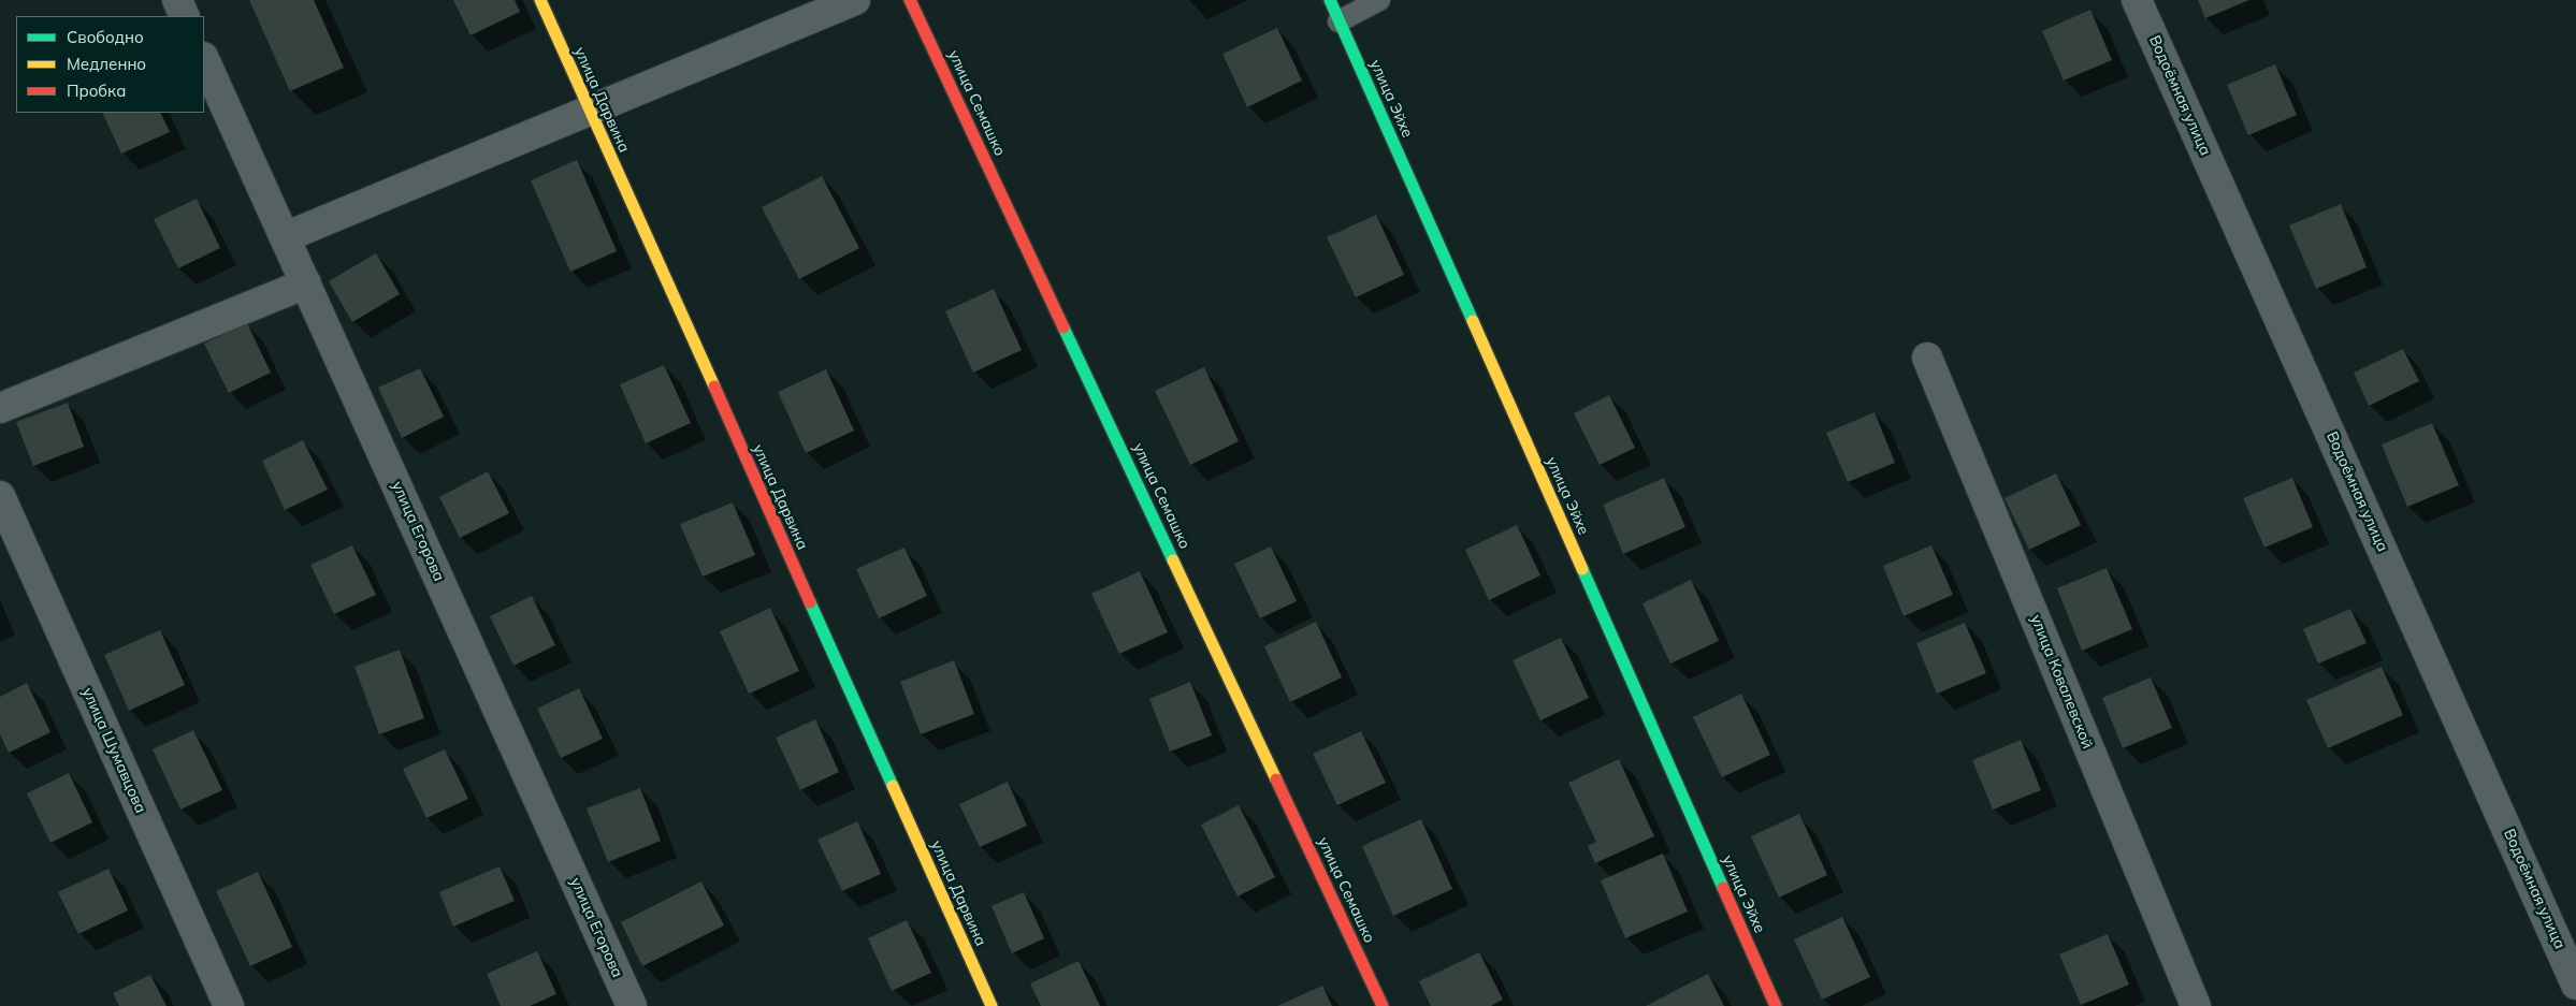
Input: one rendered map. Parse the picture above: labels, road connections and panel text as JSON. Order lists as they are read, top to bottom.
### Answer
{
  "streets": {
    "street": [
      "Водоёмная улица",
      "улица Эйхе",
      "улица Дарвина",
      "улица Семашко",
      "улица Егорова",
      "улица Ковалевской",
      "улица Шумавцова"
    ]
  },
  "legend": ["Свободно", "Медленно", "Пробка"]
}
